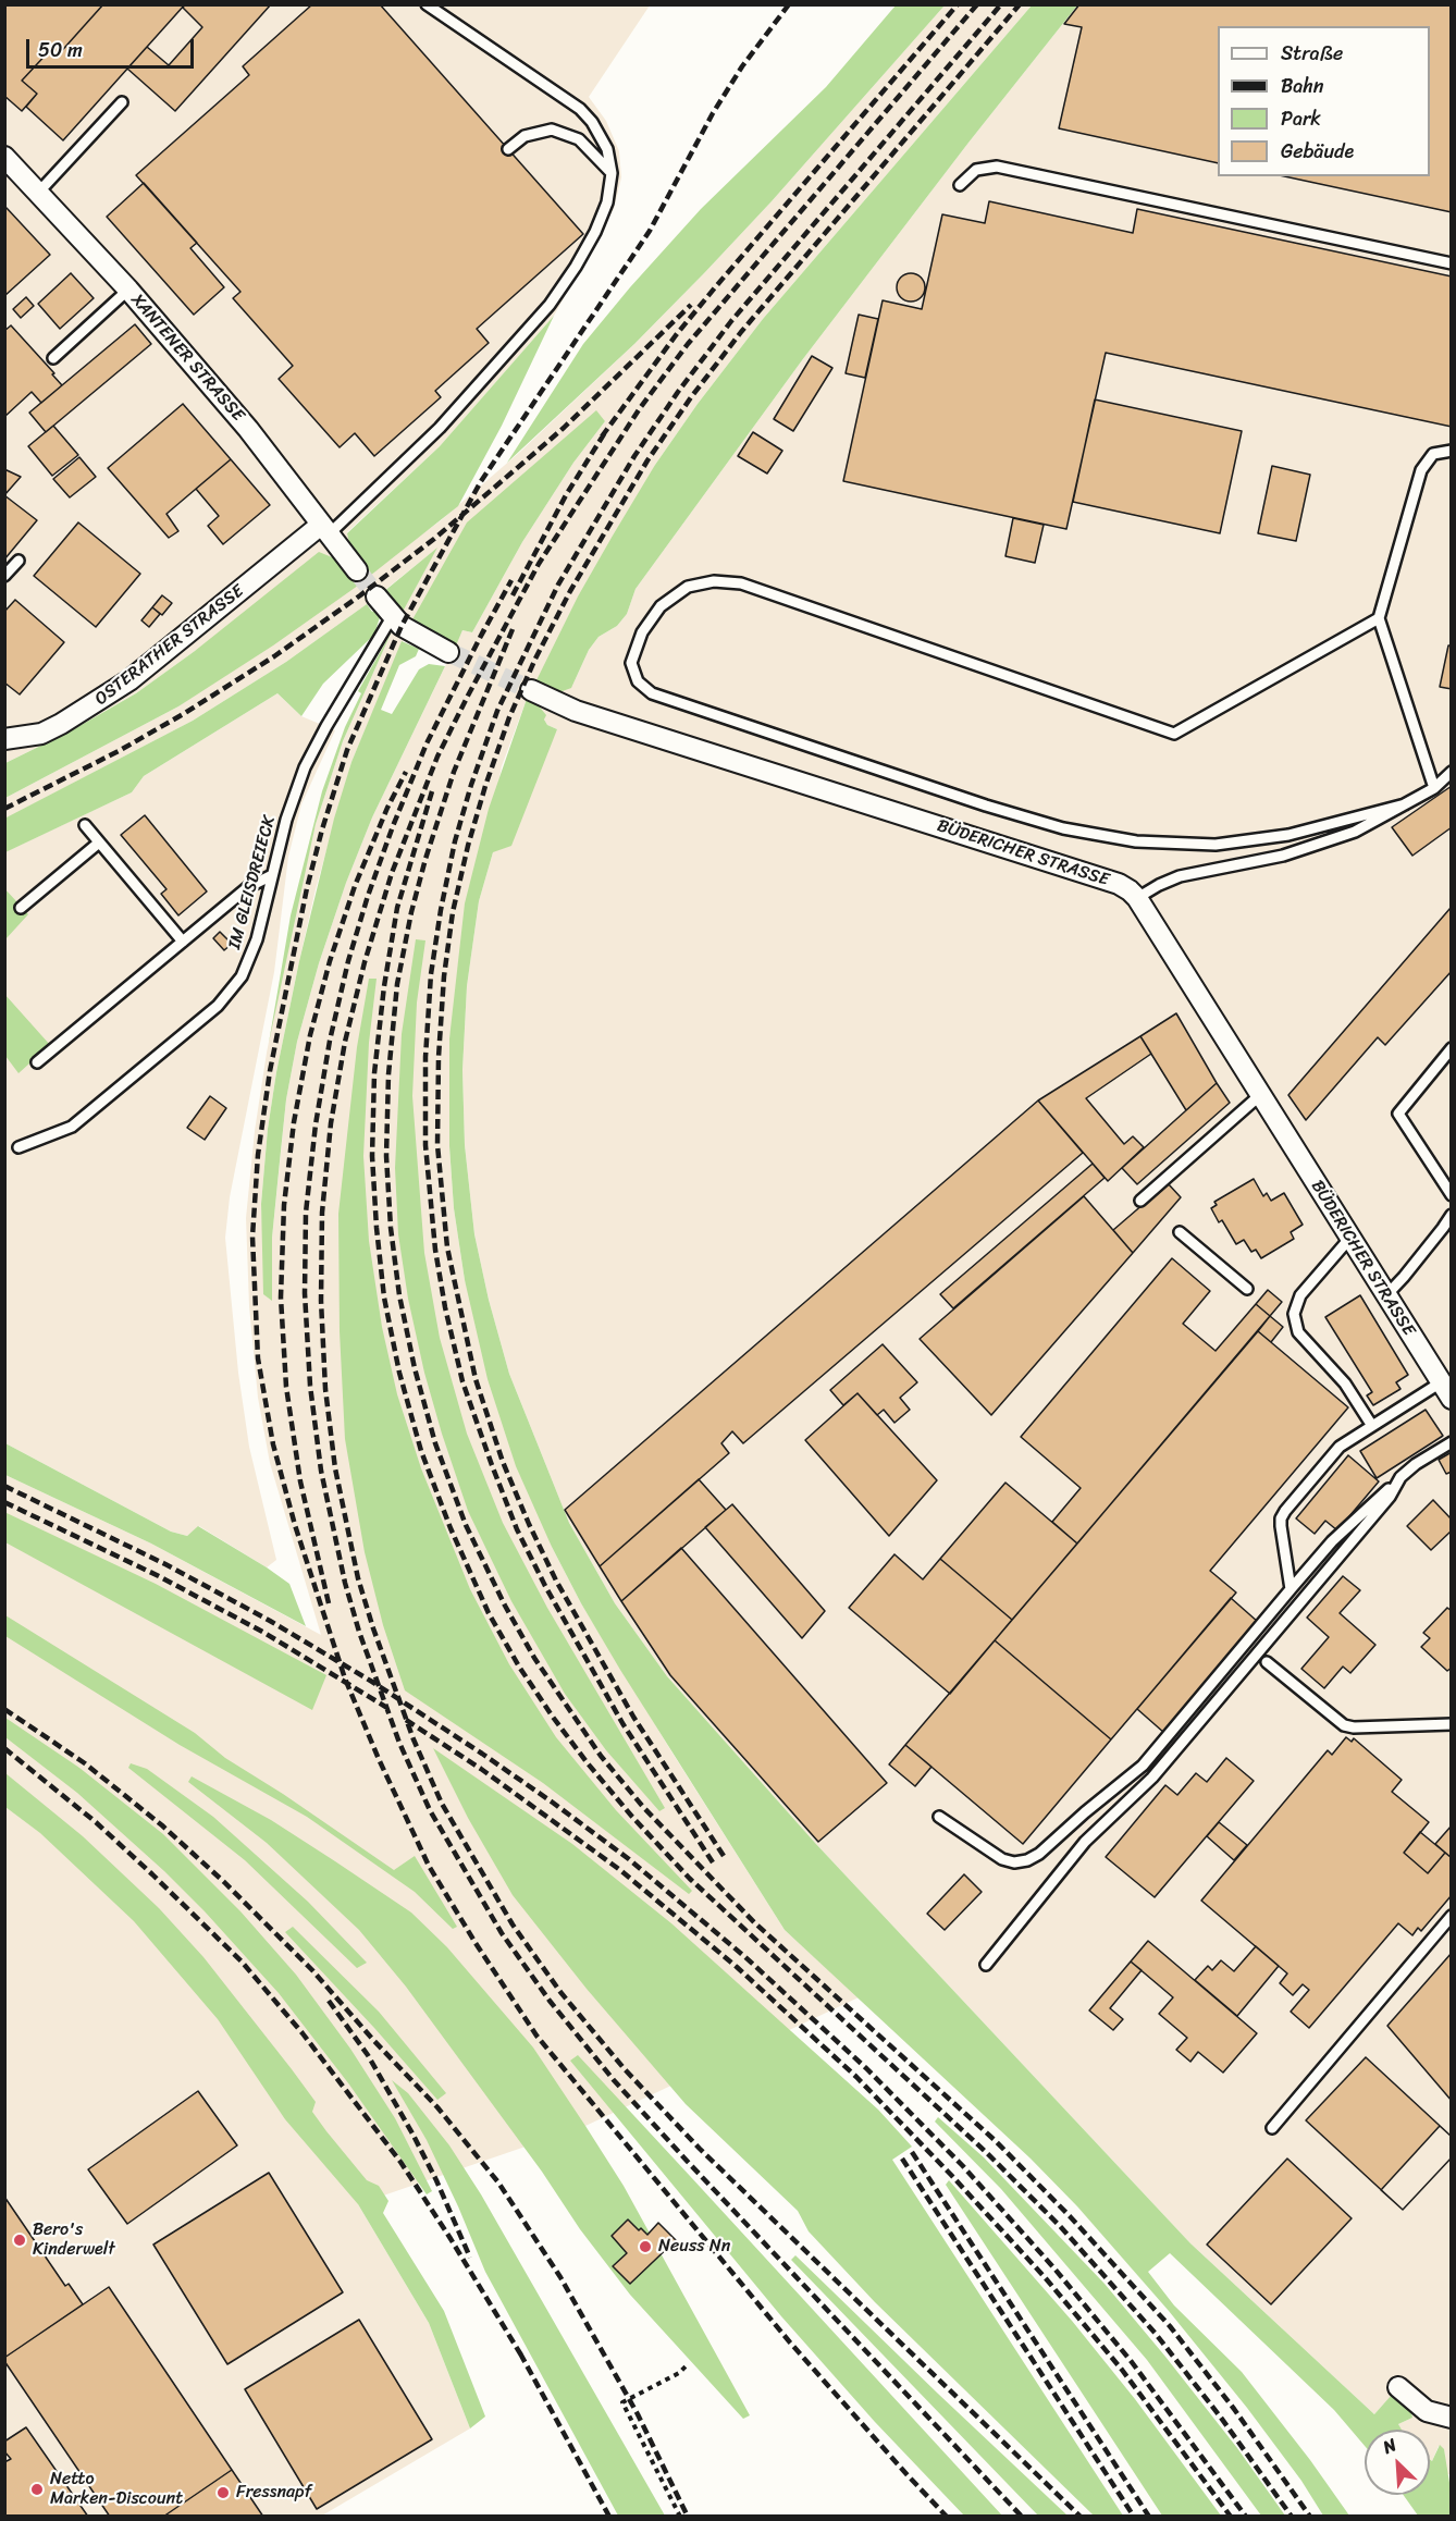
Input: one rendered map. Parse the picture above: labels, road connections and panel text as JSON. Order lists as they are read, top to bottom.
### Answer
{
  "streets": {
    "street": ["XANTENER STRASSE", "OSTERATHER STRASSE", "BÜDERICHER STRASSE"],
    "lane": ["IM GLEISDREIECK"]
  },
  "crossings": [
    ["XANTENER STRASSE", "OSTERATHER STRASSE"]
  ],
  "places": [
    "Bero's Kinderwelt",
    "Neuss Nn",
    "Netto Marken-Discount",
    "Fressnapf"
  ],
  "legend": [
    "Straße",
    "Bahn",
    "Park",
    "Gebäude"
  ],
  "scale_bar": "50 m",
  "north": "top left"
}
